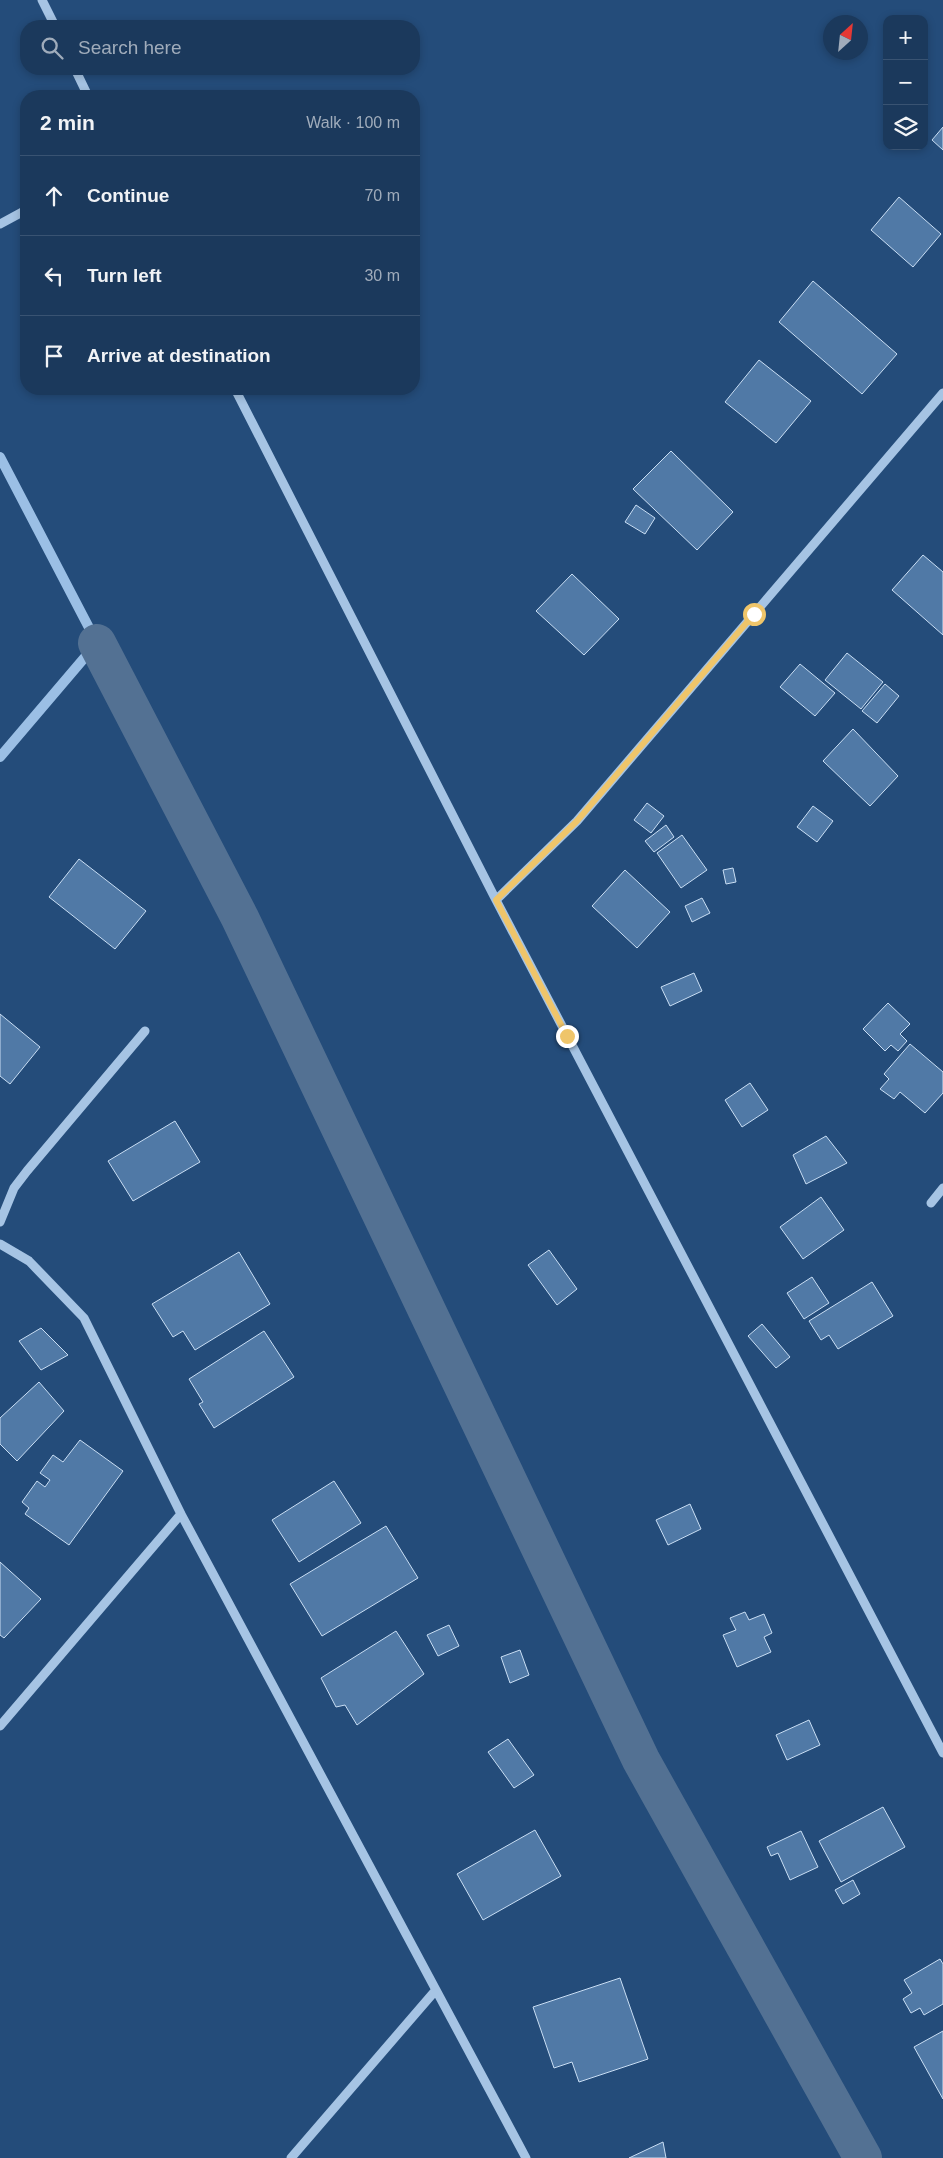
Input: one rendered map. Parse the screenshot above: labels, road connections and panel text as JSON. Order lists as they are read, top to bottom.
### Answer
{
  "north": "top right",
  "page": {
    "map_buttons": ["+", "−"],
    "search": "Search here",
    "heading": ["2 min", "Walk · 100 m"],
    "list": [
      ["Continue", "70 m"],
      ["Turn left", "30 m"],
      "Arrive at destination"
    ]
  }
}
